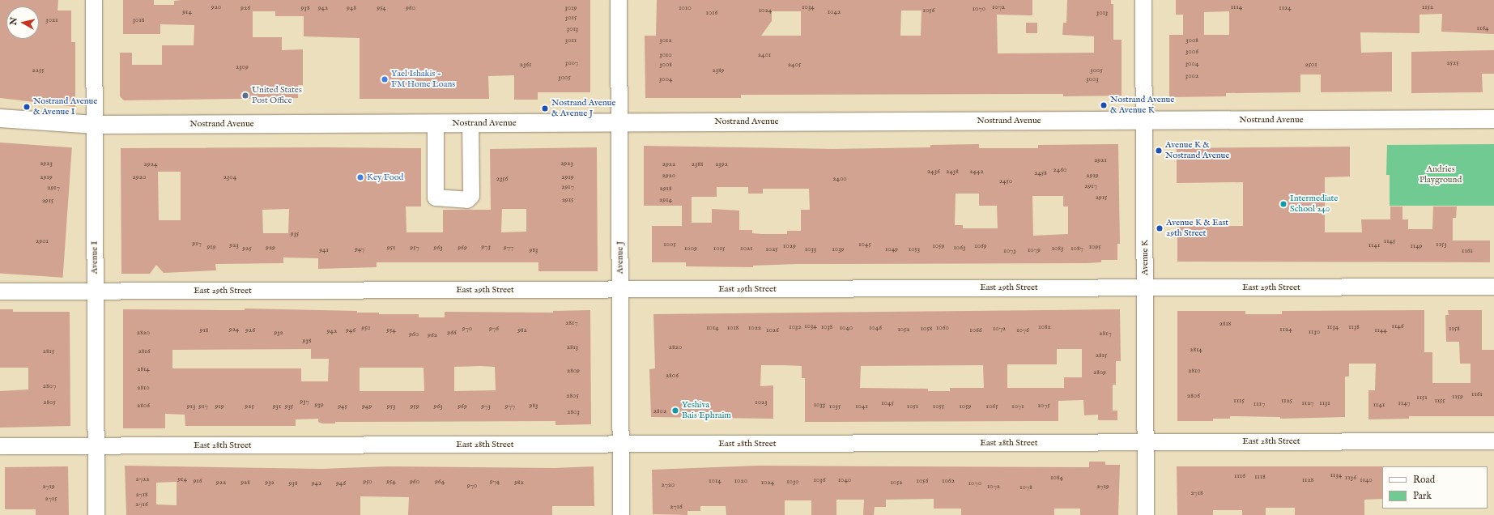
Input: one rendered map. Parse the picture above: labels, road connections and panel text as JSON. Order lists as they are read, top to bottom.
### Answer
{
  "streets": {
    "main road": ["Nostrand Avenue"],
    "street": [
      "Avenue I",
      "Avenue J",
      "Avenue K",
      "East 29th Street",
      "East 28th Street"
    ]
  },
  "crossings": [
    ["Nostrand Avenue", "Avenue I"],
    ["Nostrand Avenue", "Avenue J"],
    ["Nostrand Avenue", "Avenue K"],
    ["Avenue I", "East 29th Street"],
    ["Avenue I", "East 28th Street"],
    ["Avenue J", "East 29th Street"],
    ["Avenue J", "East 28th Street"],
    ["Avenue K", "East 29th Street"],
    ["Avenue K", "East 28th Street"]
  ],
  "parks": ["Andries Playground"],
  "places": [
    "Yael Ishakis - FM Home Loans",
    "United States Post Office",
    "Nostrand Avenue & Avenue K",
    "Nostrand Avenue & Avenue I",
    "Nostrand Avenue & Avenue J",
    "Avenue K & Nostrand Avenue",
    "Key Food",
    "Intermediate School 240",
    "Avenue K & East 29th Street",
    "Yeshiva Bais Ephraim"
  ],
  "house_numbers": [
    "920",
    "1034",
    "1072",
    "1114",
    "1152",
    "926",
    "938",
    "942",
    "948",
    "954",
    "960",
    "3019",
    "1010",
    "1124",
    "1070",
    "1024",
    "1056",
    "914",
    "1042",
    "1016",
    "3013",
    "3015",
    "3021",
    "3018",
    "1164",
    "3013",
    "3011",
    "3012",
    "3008",
    "3006",
    "3010",
    "2401",
    "3007",
    "2525",
    "3004",
    "2361",
    "3008",
    "2405",
    "2501",
    "2309",
    "2255",
    "2389",
    "3005",
    "3002",
    "3005",
    "3004",
    "3003",
    "2921",
    "2923",
    "2923",
    "2924",
    "2922",
    "2388",
    "2392",
    "2460",
    "2436",
    "2438",
    "2442",
    "2458",
    "2920",
    "2919",
    "2919",
    "2920",
    "2304",
    "2919",
    "2356",
    "2400",
    "2450",
    "2917",
    "2917",
    "2917",
    "2918",
    "2915",
    "2915",
    "2914",
    "2915",
    "935",
    "2901",
    "1145",
    "917",
    "1005",
    "1045",
    "1153",
    "923",
    "1141",
    "1029",
    "1059",
    "1069",
    "1149",
    "919",
    "973",
    "1095",
    "929",
    "951",
    "957",
    "963",
    "969",
    "977",
    "1063",
    "925",
    "1009",
    "1015",
    "1021",
    "1083",
    "1087",
    "947",
    "1025",
    "1033",
    "1039",
    "1049",
    "1053",
    "941",
    "983",
    "1079",
    "1073",
    "1161",
    "2817",
    "2818",
    "1034",
    "1146",
    "1032",
    "1038",
    "1082",
    "1134",
    "1138",
    "950",
    "1014",
    "1018",
    "1022",
    "1040",
    "1046",
    "1060",
    "970",
    "976",
    "1058",
    "1072",
    "1158",
    "924",
    "1052",
    "1124",
    "918",
    "926",
    "946",
    "954",
    "982",
    "1026",
    "1066",
    "1076",
    "1144",
    "942",
    "1130",
    "2820",
    "932",
    "966",
    "2817",
    "960",
    "962",
    "938",
    "2813",
    "2820",
    "2814",
    "2815",
    "2816",
    "2815",
    "2814",
    "2809",
    "2810",
    "2809",
    "2806",
    "2807",
    "2810",
    "1161",
    "2805",
    "2806",
    "1159",
    "1151",
    "1115",
    "1125",
    "1155",
    "937",
    "2805",
    "1023",
    "1045",
    "1127",
    "1131",
    "1147",
    "1117",
    "939",
    "1033",
    "1141",
    "2806",
    "983",
    "1075",
    "913",
    "917",
    "919",
    "925",
    "931",
    "935",
    "945",
    "949",
    "953",
    "959",
    "963",
    "969",
    "973",
    "977",
    "1035",
    "1041",
    "1051",
    "1055",
    "1059",
    "1065",
    "1071",
    "2802",
    "2803",
    "1134",
    "1116",
    "1118",
    "1084",
    "1136",
    "2722",
    "914",
    "1036",
    "1040",
    "1128",
    "1140",
    "916",
    "1014",
    "1020",
    "1056",
    "1062",
    "950",
    "954",
    "960",
    "964",
    "974",
    "1030",
    "922",
    "928",
    "932",
    "982",
    "1024",
    "1052",
    "938",
    "942",
    "946",
    "1070",
    "2720",
    "970",
    "2719",
    "1072",
    "2719",
    "1078",
    "2718",
    "2718",
    "2715",
    "2716",
    "2716"
  ],
  "legend": ["Road", "Park"],
  "north": "left"
}
